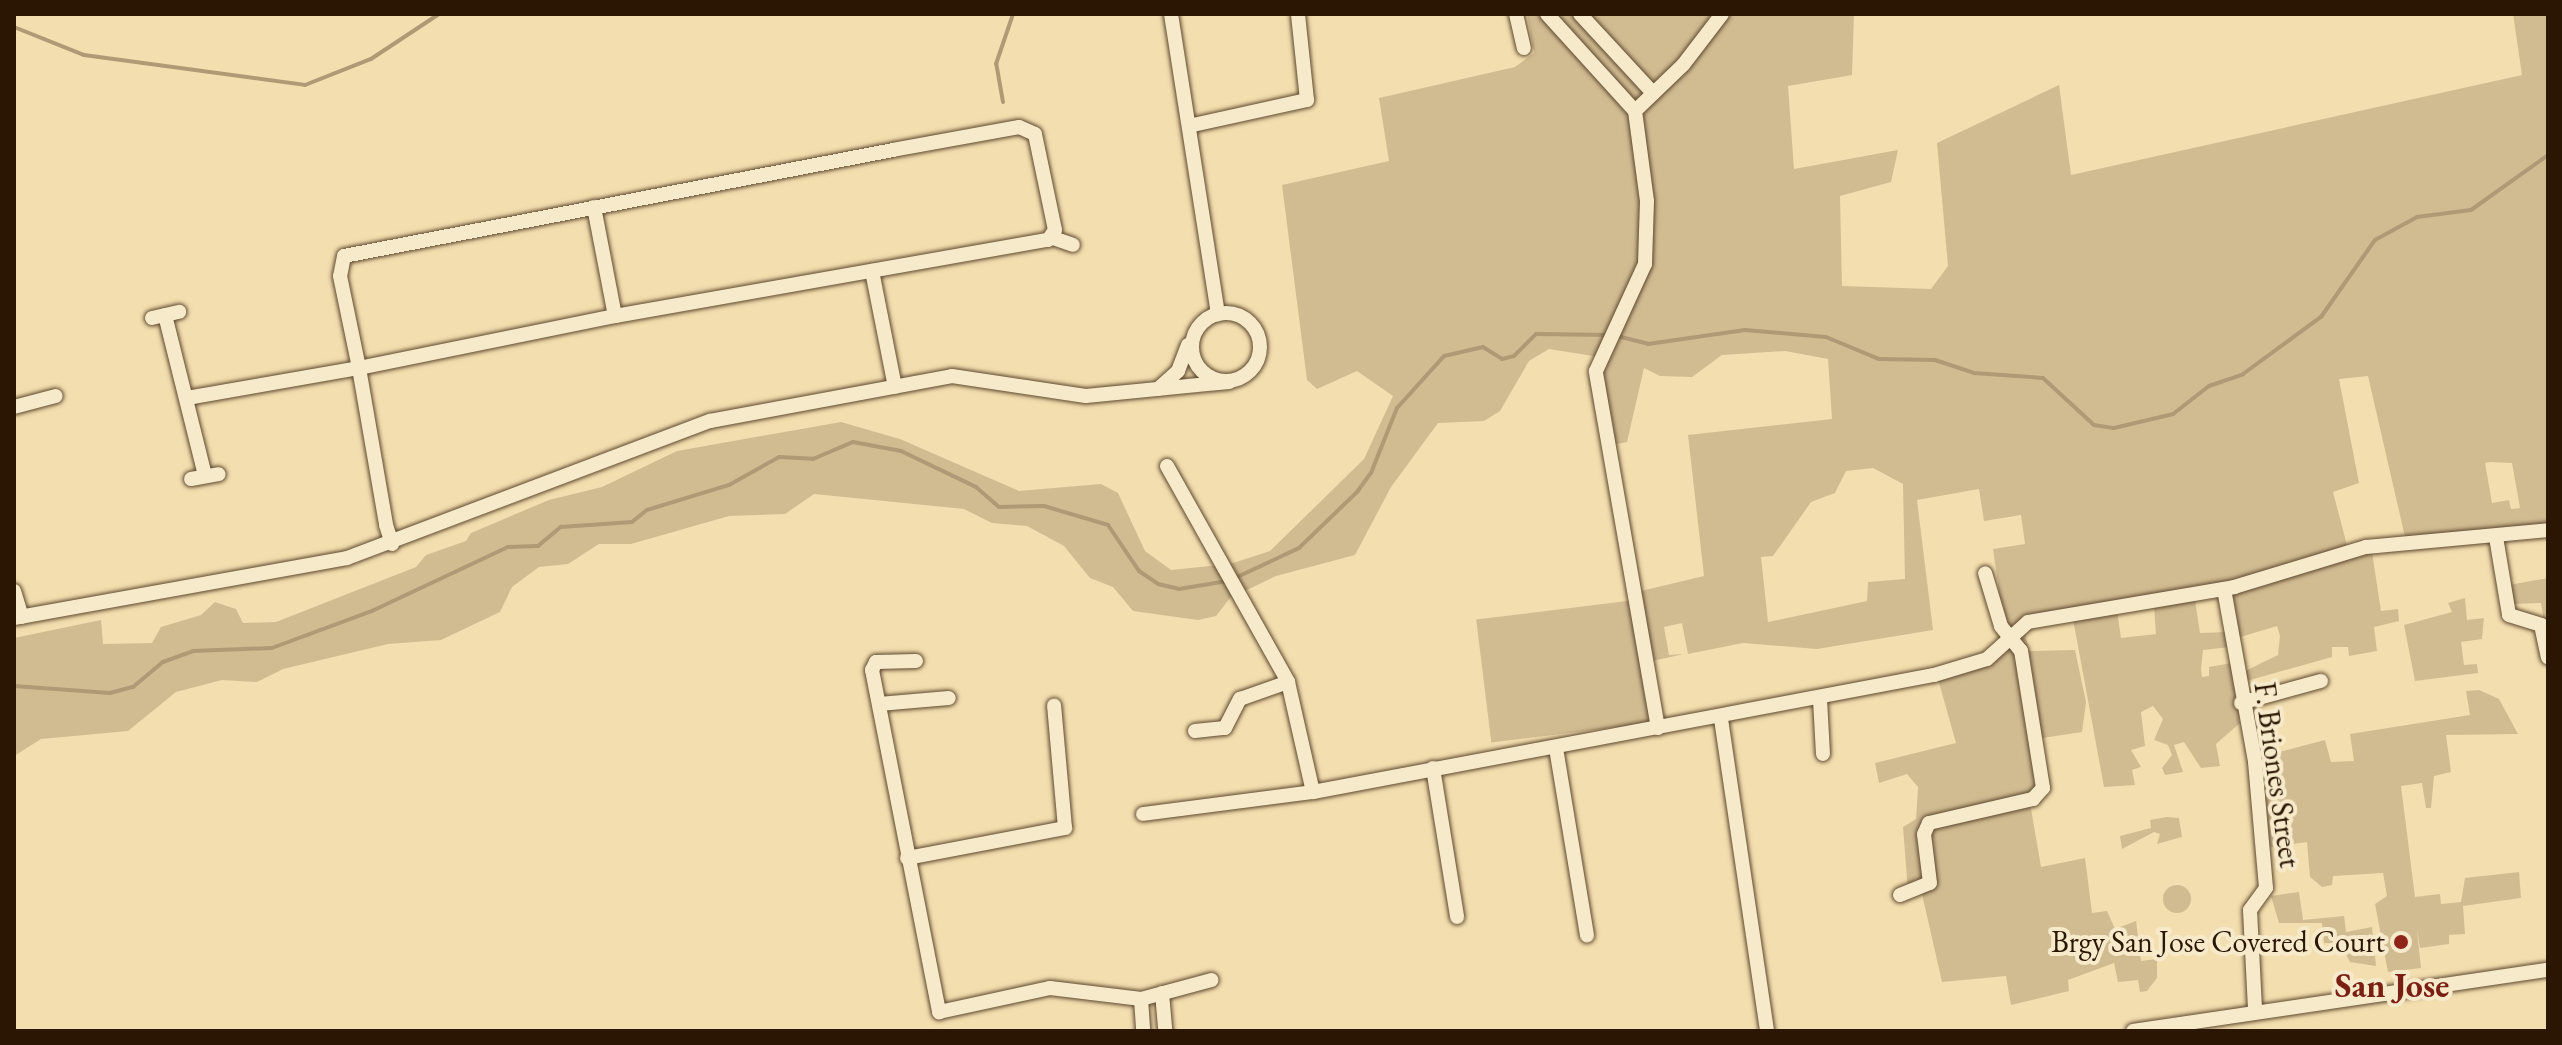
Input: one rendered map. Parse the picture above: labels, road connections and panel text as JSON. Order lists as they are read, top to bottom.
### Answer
{
  "streets": {
    "street": ["F. Briones Street"]
  },
  "districts": ["San Jose"],
  "places": ["Brgy San Jose Covered Court"]
}
